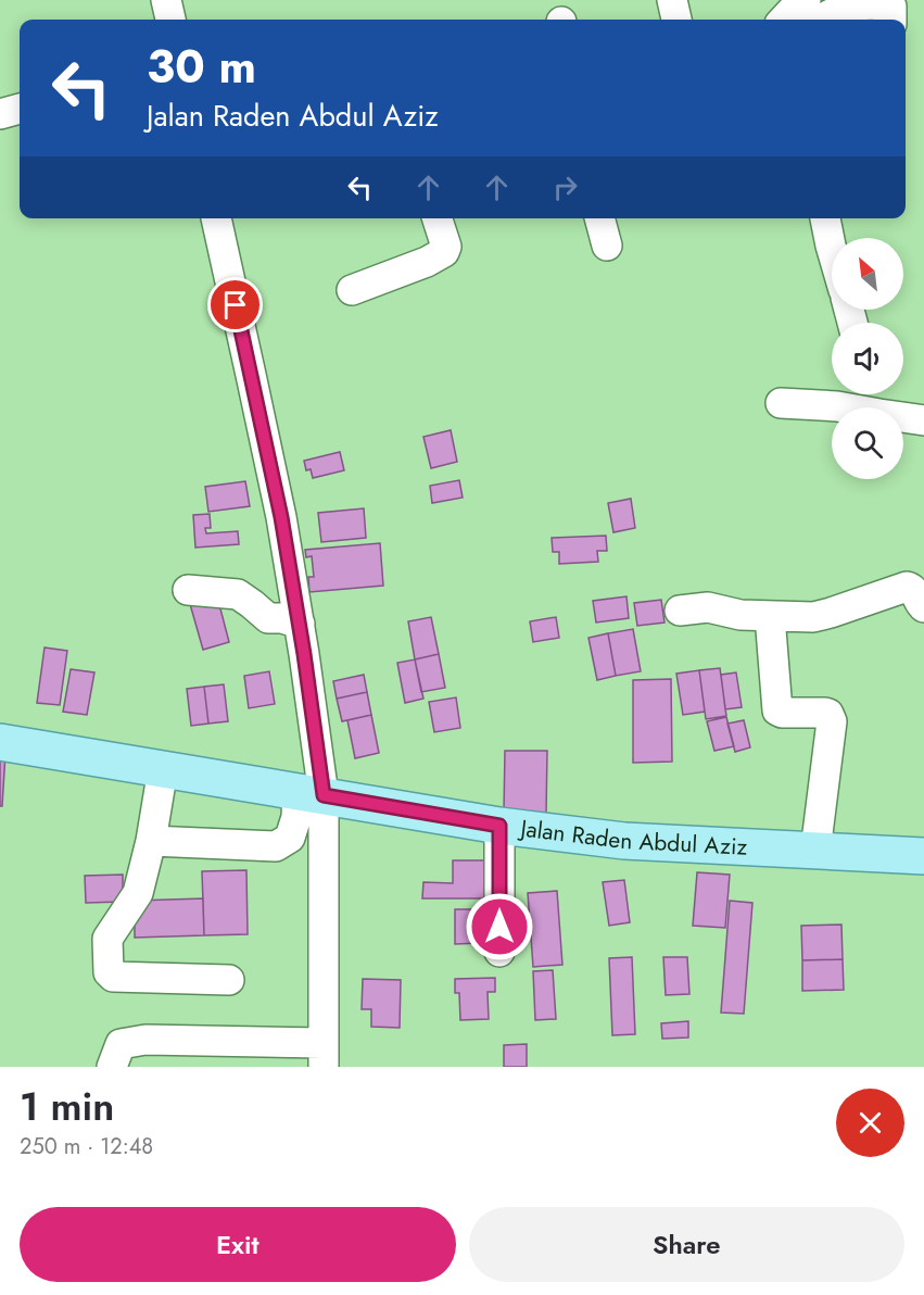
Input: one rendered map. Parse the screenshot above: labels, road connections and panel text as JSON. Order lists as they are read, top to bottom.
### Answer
{
  "streets": {
    "main road": ["Jalan Raden Abdul Aziz"]
  },
  "north": "top left",
  "page": {
    "turn": ["30 m", "Jalan Raden Abdul Aziz"],
    "heading": ["1 min", "250 m · 12:48"],
    "buttons": ["Exit", "Share"]
  }
}
